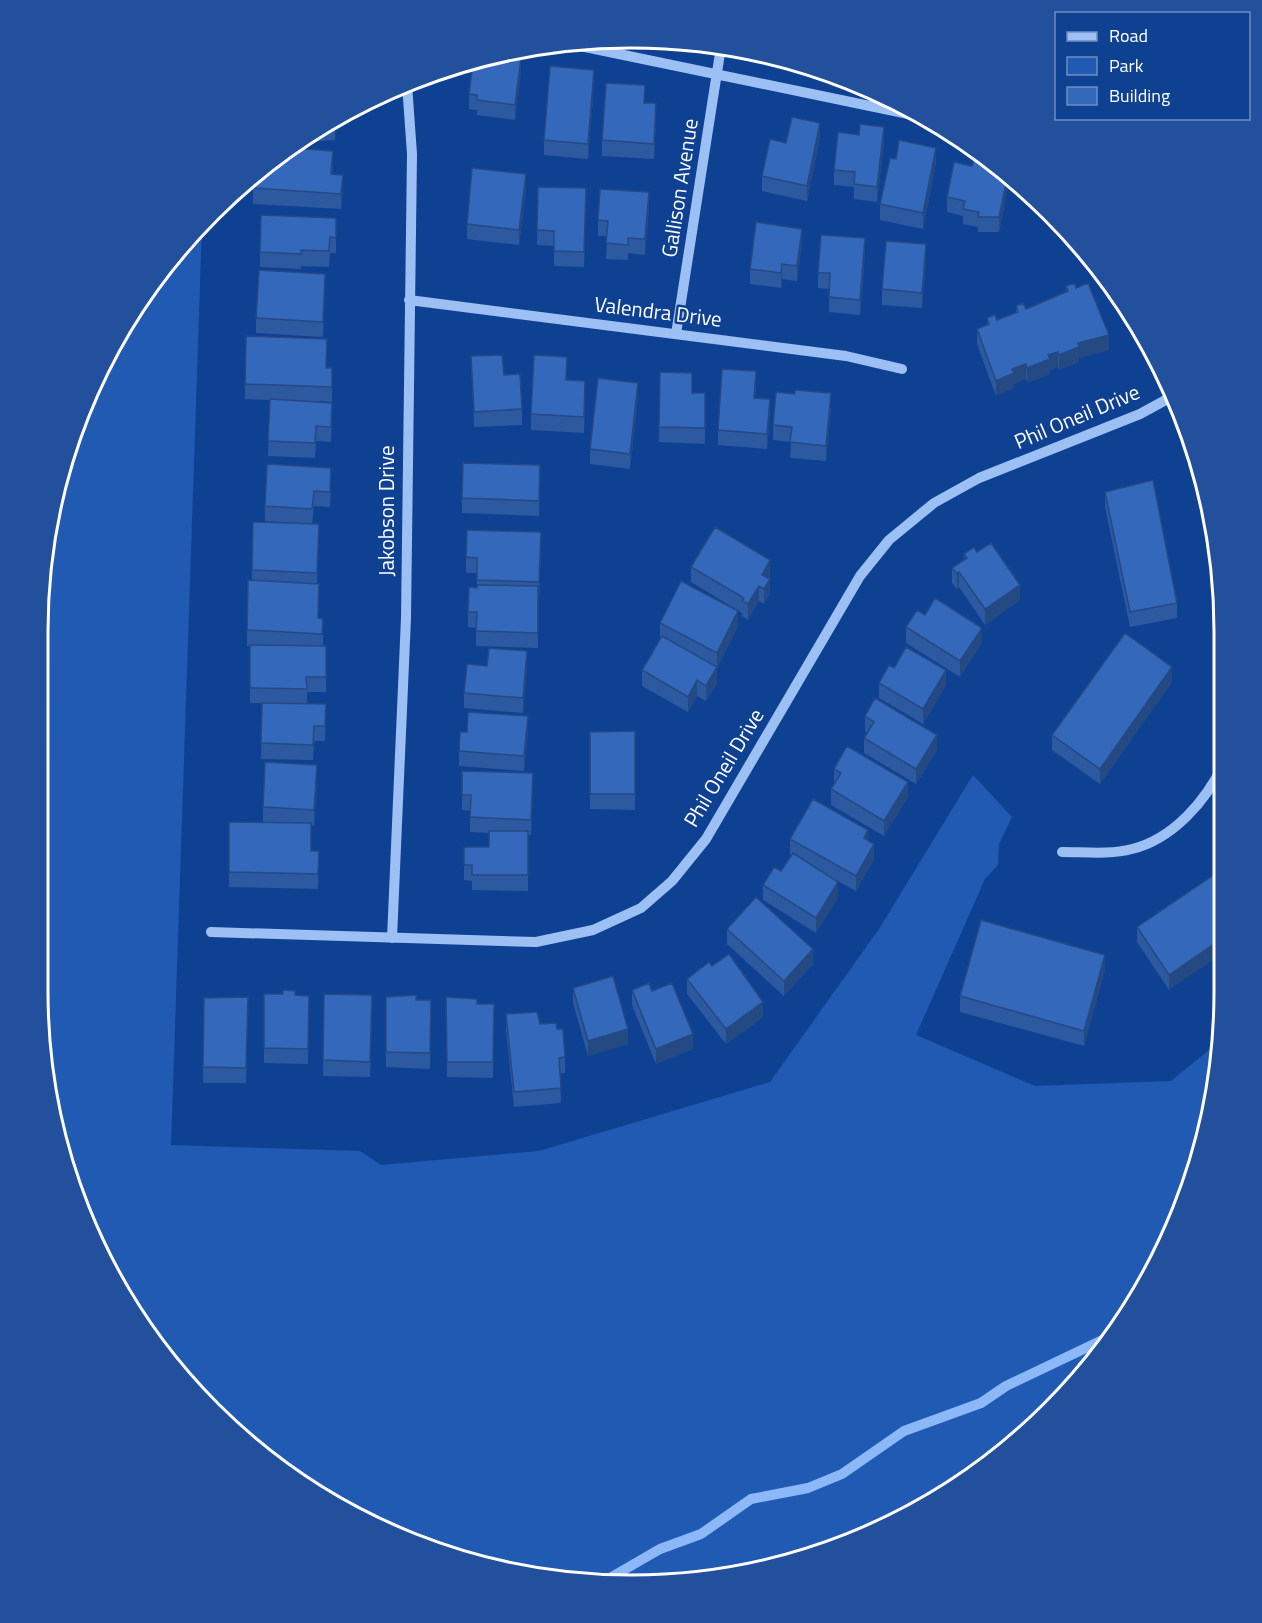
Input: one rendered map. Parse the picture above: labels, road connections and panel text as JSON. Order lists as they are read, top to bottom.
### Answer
{
  "streets": {
    "street": [
      "Gallison Avenue",
      "Valendra Drive",
      "Phil Oneil Drive",
      "Jakobson Drive"
    ]
  },
  "crossings": [
    ["Gallison Avenue", "Valendra Drive"],
    ["Valendra Drive", "Jakobson Drive"],
    ["Phil Oneil Drive", "Jakobson Drive"]
  ],
  "legend": ["Road", "Park", "Building"]
}
